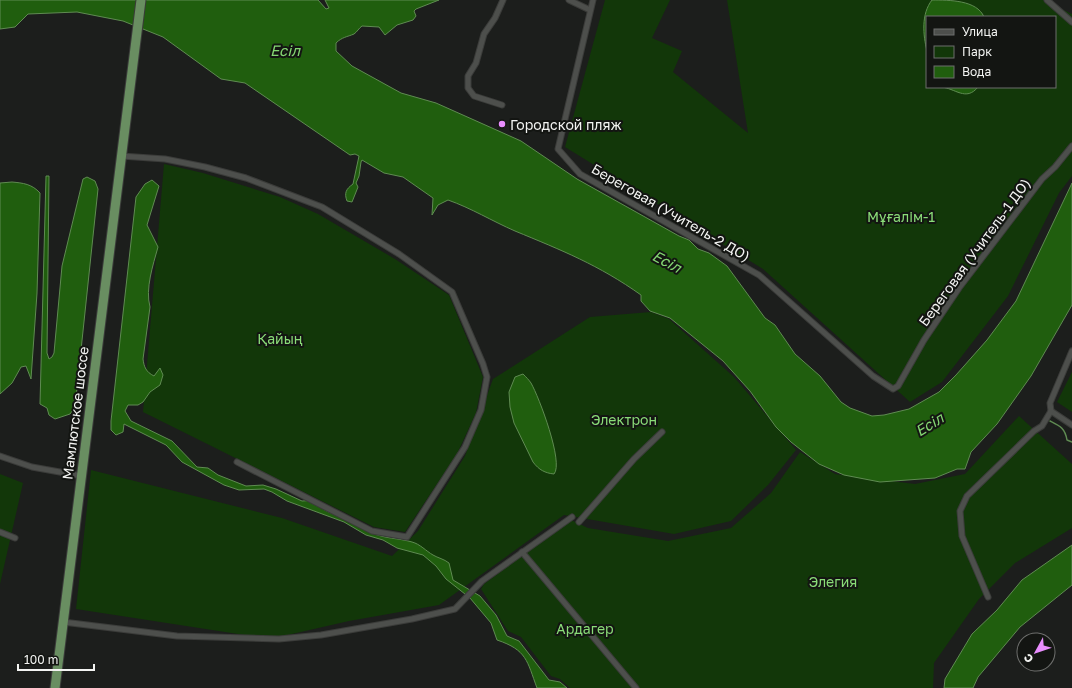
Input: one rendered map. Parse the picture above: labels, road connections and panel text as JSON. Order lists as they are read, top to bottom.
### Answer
{
  "streets": {
    "highway": ["Мамлютское шоссе"],
    "street": ["Береговая (Учитель-2 ДО)", "Береговая (Учитель-1 ДО)"]
  },
  "crossings": [
    ["Береговая (Учитель-2 ДО)", "Береговая (Учитель-1 ДО)"]
  ],
  "water": ["Есіл"],
  "parks": [
    "Мұғалім-1",
    "Қайың",
    "Электрон",
    "Элегия",
    "Ардагер"
  ],
  "places": ["Городской пляж"],
  "legend": ["Улица", "Парк", "Вода"],
  "scale_bar": "100 m",
  "north": "bottom left"
}
